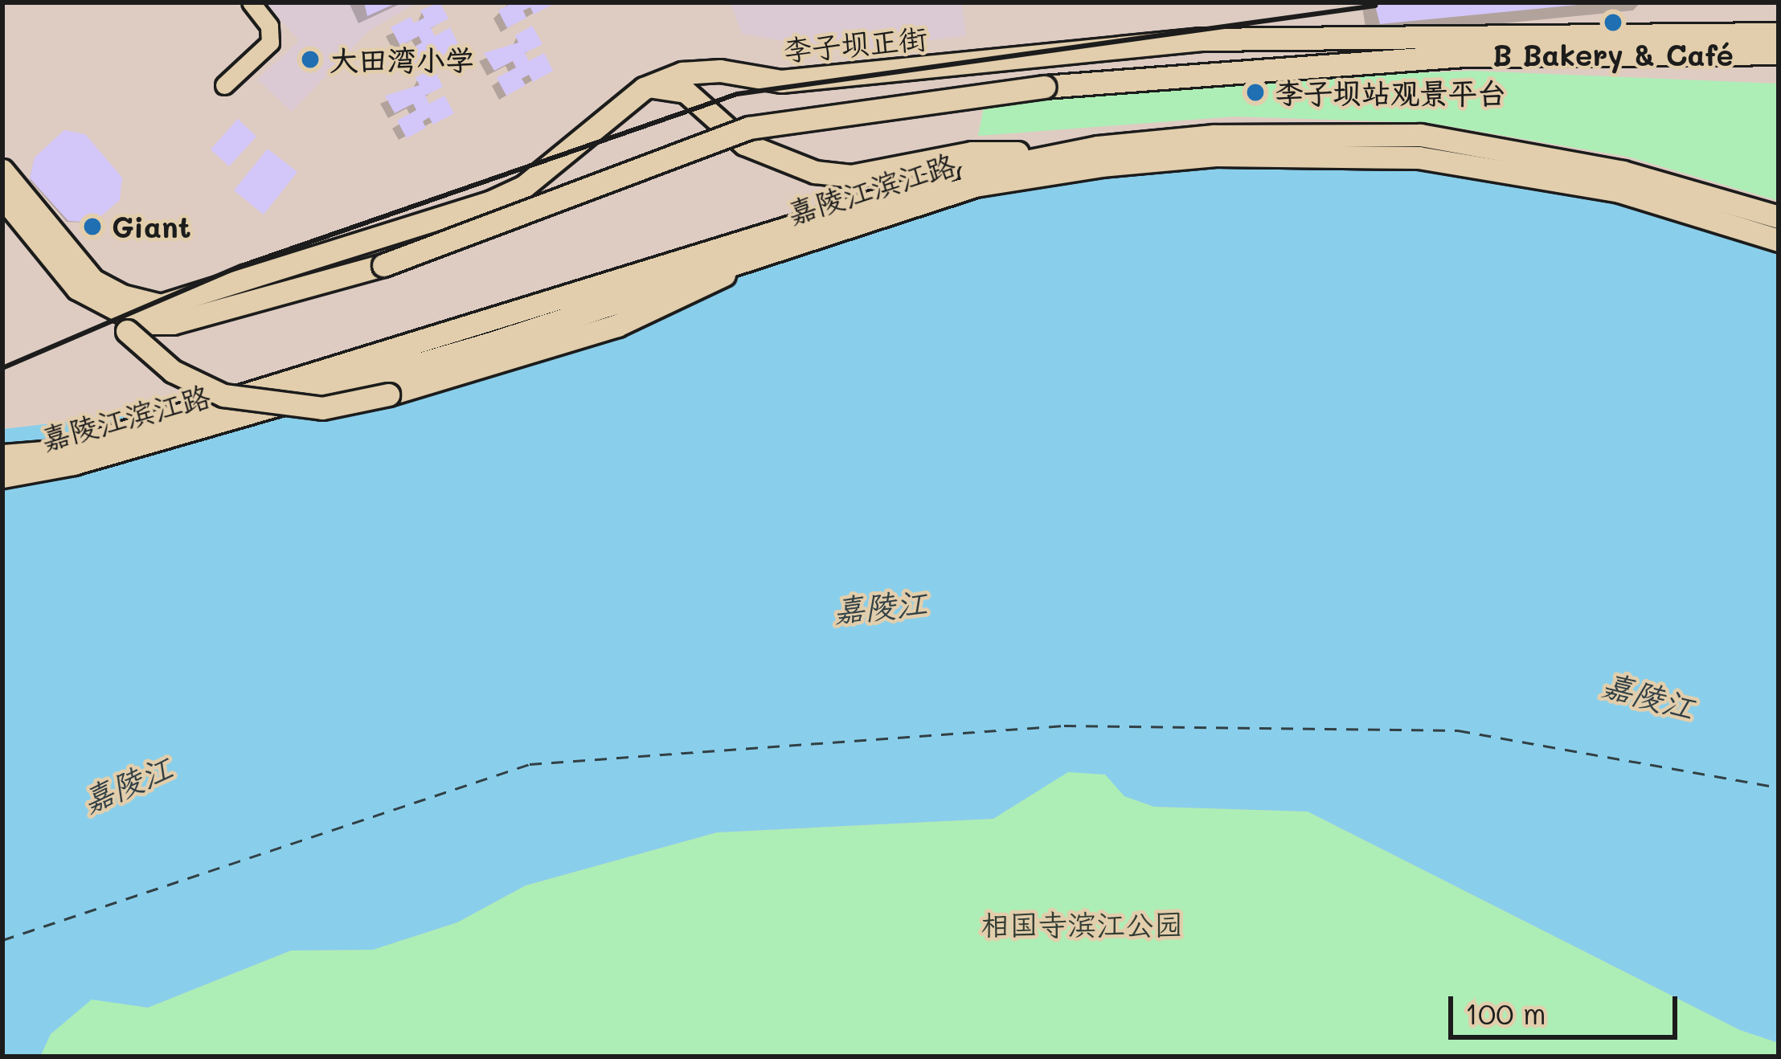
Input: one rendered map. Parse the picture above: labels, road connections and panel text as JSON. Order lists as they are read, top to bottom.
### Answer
{
  "streets": {
    "main road": ["李子坝正街", "嘉陵江滨江路"]
  },
  "water": ["嘉陵江"],
  "parks": ["相国寺滨江公园"],
  "places": [
    "B Bakery & Café",
    "大田湾小学",
    "李子坝站观景平台",
    "Giant"
  ],
  "scale_bar": "100 m"
}
